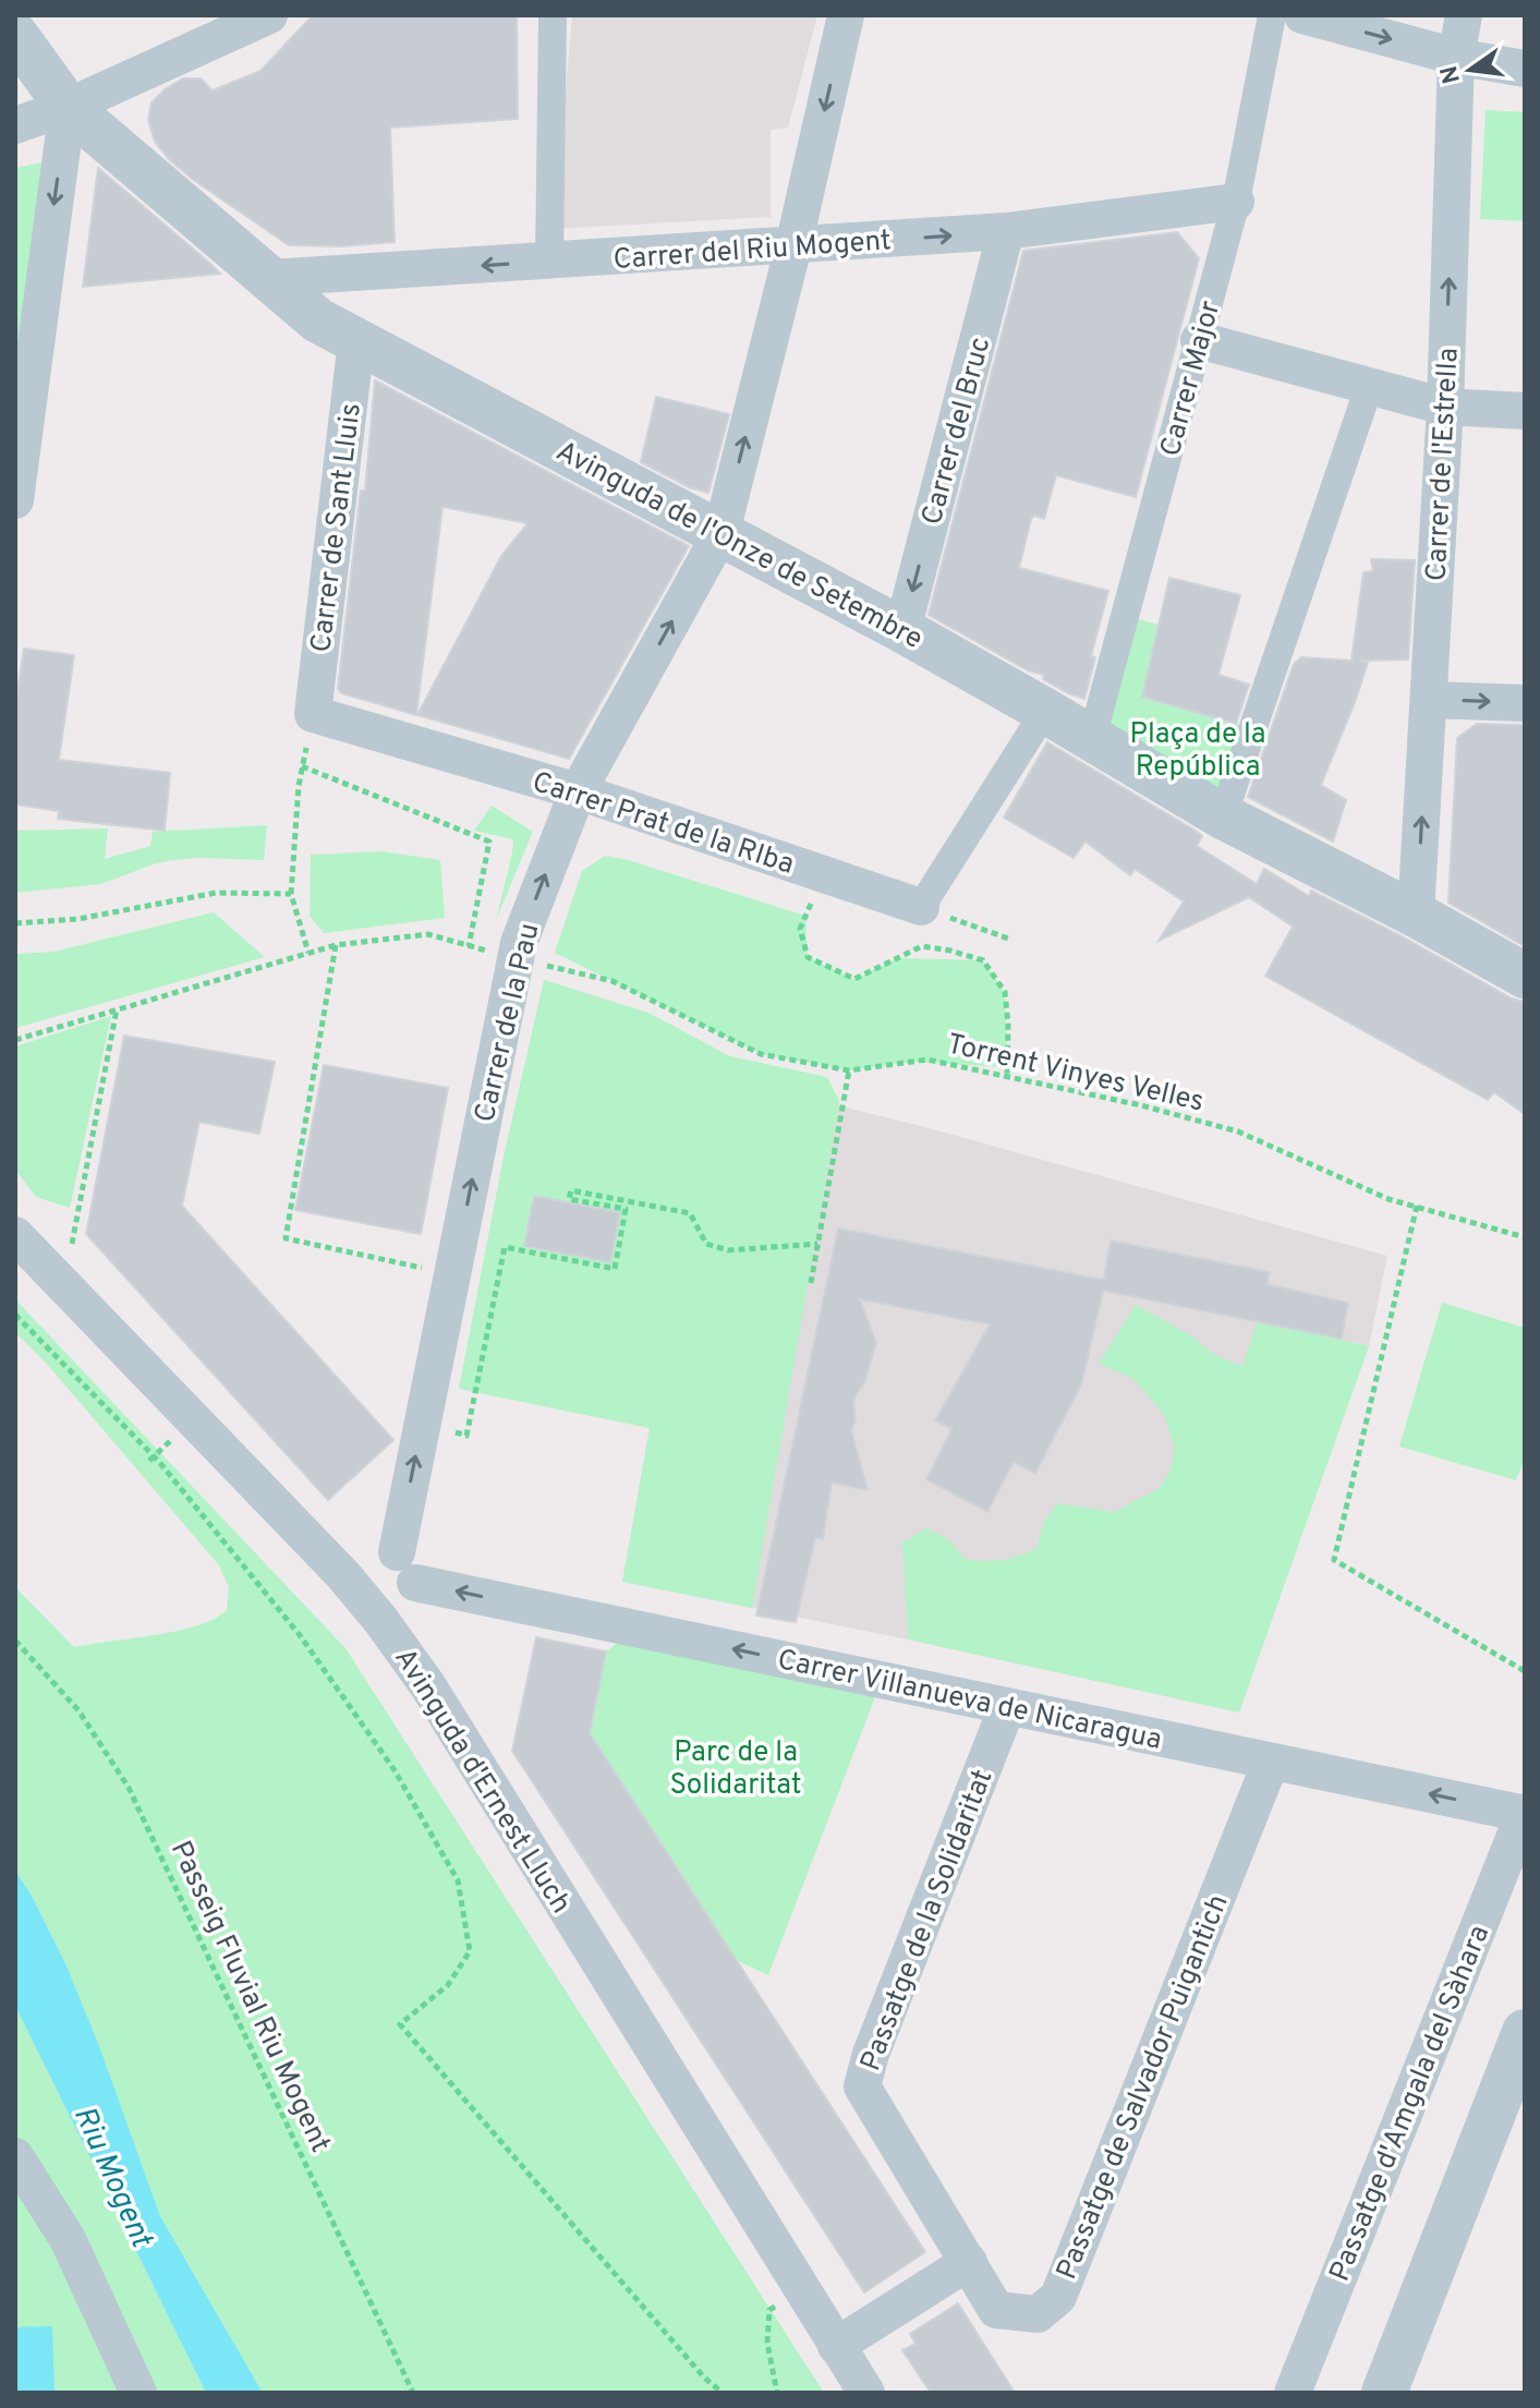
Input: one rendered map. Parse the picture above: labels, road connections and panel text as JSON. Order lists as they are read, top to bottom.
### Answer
{
  "streets": {
    "street": [
      "Carrer del Riu Mogent",
      "Carrer Major",
      "Carrer del Bruc",
      "Carrer de l'Estrella",
      "Carrer de Sant Lluis",
      "Avinguda de l'Onze de Setembre",
      "Carrer Prat de la RIba",
      "Carrer de la Pau",
      "Carrer Villanueva de Nicaragua",
      "Avinguda d'Ernest Lluch",
      "Passatge de la Solidaritat",
      "Passatge de Salvador Puigantich",
      "Passatge d'Amgala del Sàhara"
    ],
    "path": ["Torrent Vinyes Velles", "Passeig Fluvial Riu Mogent"]
  },
  "crossings": [
    ["Carrer del Riu Mogent", "Carrer Major"],
    ["Carrer del Riu Mogent", "Carrer del Bruc"],
    ["Carrer del Riu Mogent", "Avinguda de l'Onze de Setembre"],
    ["Carrer del Riu Mogent", "Carrer de la Pau"],
    ["Carrer Major", "Avinguda de l'Onze de Setembre"],
    ["Carrer del Bruc", "Avinguda de l'Onze de Setembre"],
    ["Carrer de l'Estrella", "Avinguda de l'Onze de Setembre"],
    ["Carrer de Sant Lluis", "Avinguda de l'Onze de Setembre"],
    ["Carrer de Sant Lluis", "Carrer Prat de la RIba"],
    ["Avinguda de l'Onze de Setembre", "Carrer de la Pau"],
    ["Carrer Prat de la RIba", "Carrer de la Pau"],
    ["Carrer de la Pau", "Torrent Vinyes Velles"],
    ["Carrer de la Pau", "Carrer Villanueva de Nicaragua"],
    ["Carrer Villanueva de Nicaragua", "Passatge de la Solidaritat"],
    ["Carrer Villanueva de Nicaragua", "Passatge de Salvador Puigantich"],
    ["Carrer Villanueva de Nicaragua", "Passatge d'Amgala del Sàhara"],
    ["Passatge de la Solidaritat", "Passatge de Salvador Puigantich"]
  ],
  "one_way": ["Carrer del Bruc", "Carrer de l'Estrella", "Carrer Villanueva de Nicaragua"],
  "water": ["Riu Mogent"],
  "parks": ["Plaça de la República", "Parc de la Solidaritat"],
  "north": "left"
}
